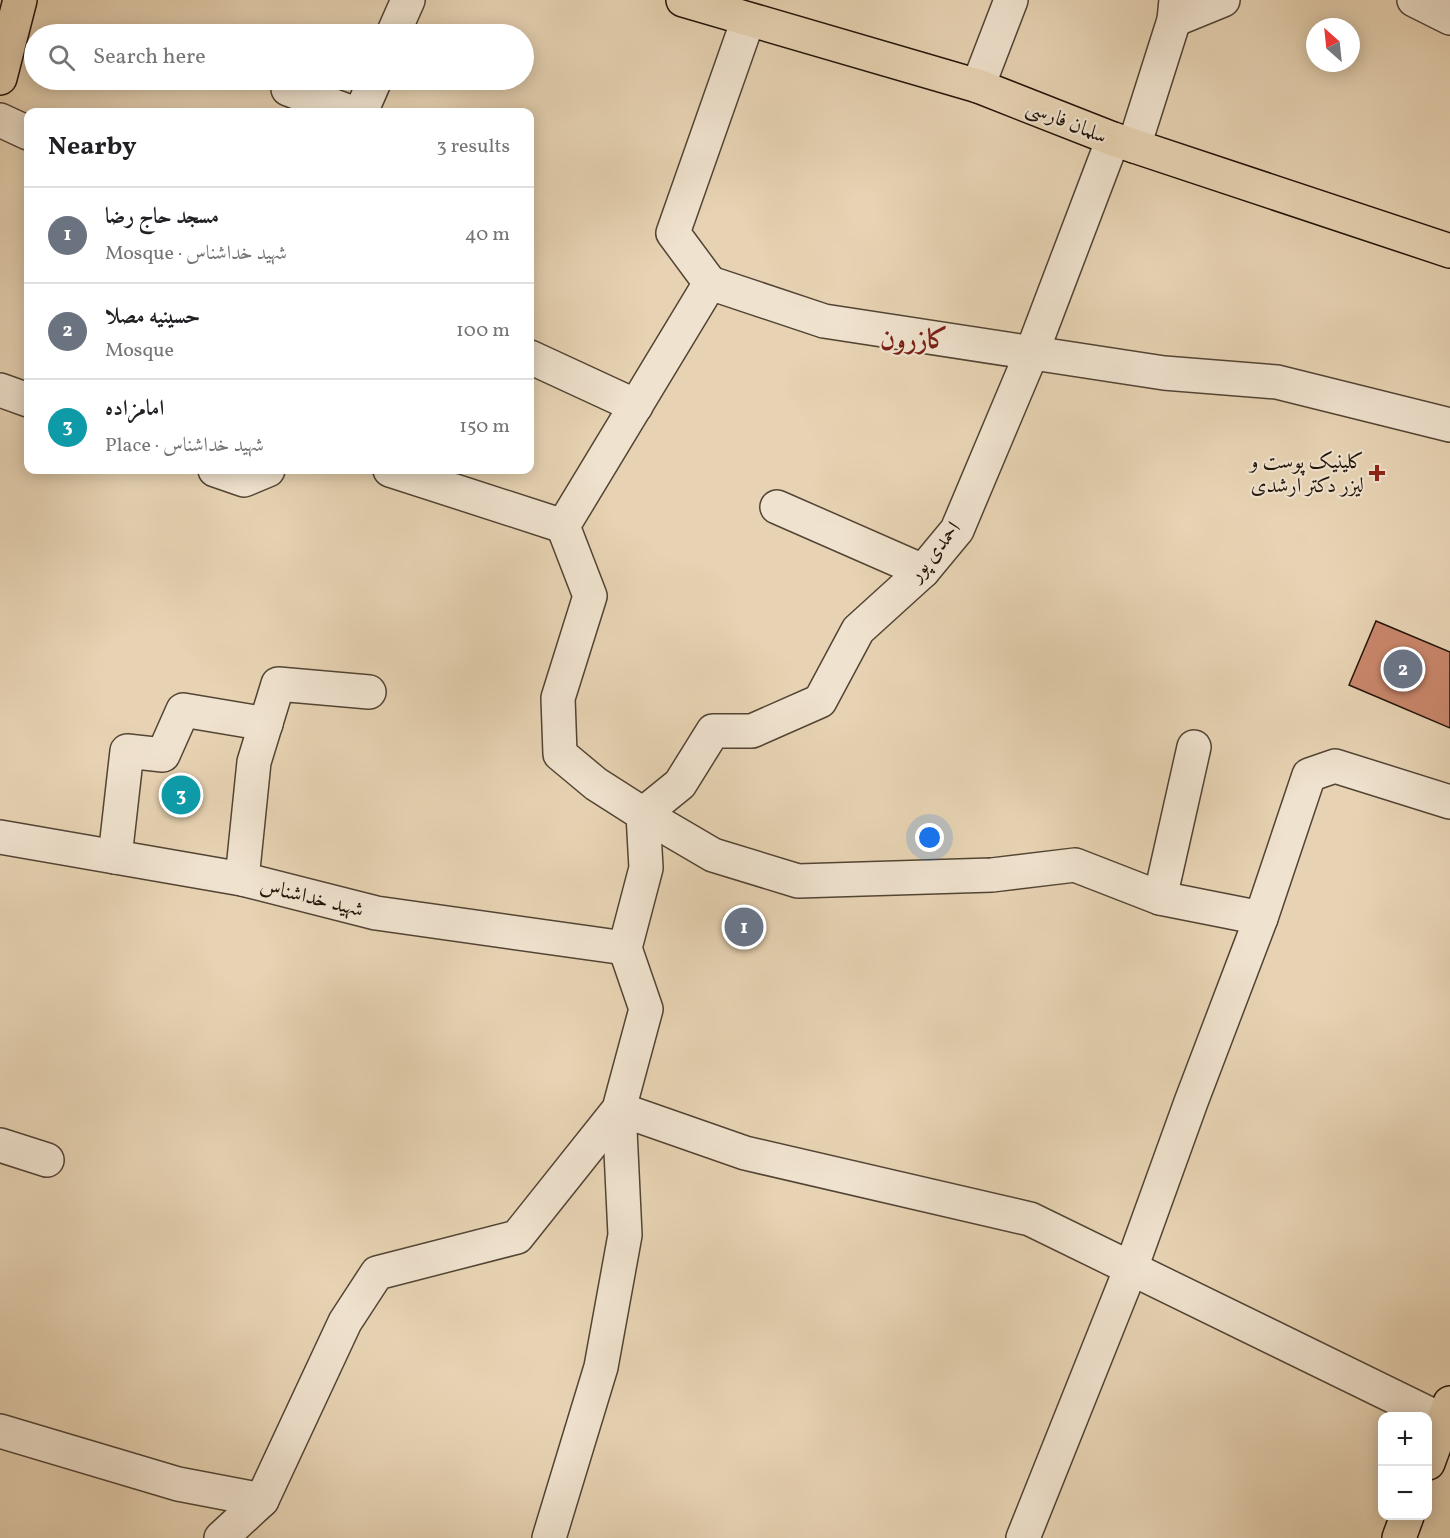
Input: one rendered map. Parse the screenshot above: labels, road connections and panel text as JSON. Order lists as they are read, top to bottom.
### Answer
{
  "streets": {
    "main road": ["سلمان فارسی"],
    "street": ["احمدی پور", "شهید خداشناس"]
  },
  "crossings": [
    ["سلمان فارسی", "احمدی پور"]
  ],
  "districts": ["کازرون"],
  "places": {
    "health": ["کلینیک پوست و لیزر دکتر ارشدی"]
  },
  "north": "top left",
  "page": {
    "search": "Search here",
    "heading": ["Nearby", "3 results"],
    "list": [
      {
        "mark": "1",
        "name": "مسجد حاج رضا",
        "note": "Mosque · شهید خداشناس",
        "value": "40 m"
      },
      {
        "mark": "2",
        "name": "حسینیه مصلا",
        "note": "Mosque",
        "value": "100 m"
      },
      {
        "mark": "3",
        "name": "امامزاده",
        "note": "Place · شهید خداشناس",
        "value": "150 m"
      }
    ],
    "pins": ["2", "3", "1"],
    "map_buttons": ["+", "−"]
  }
}
